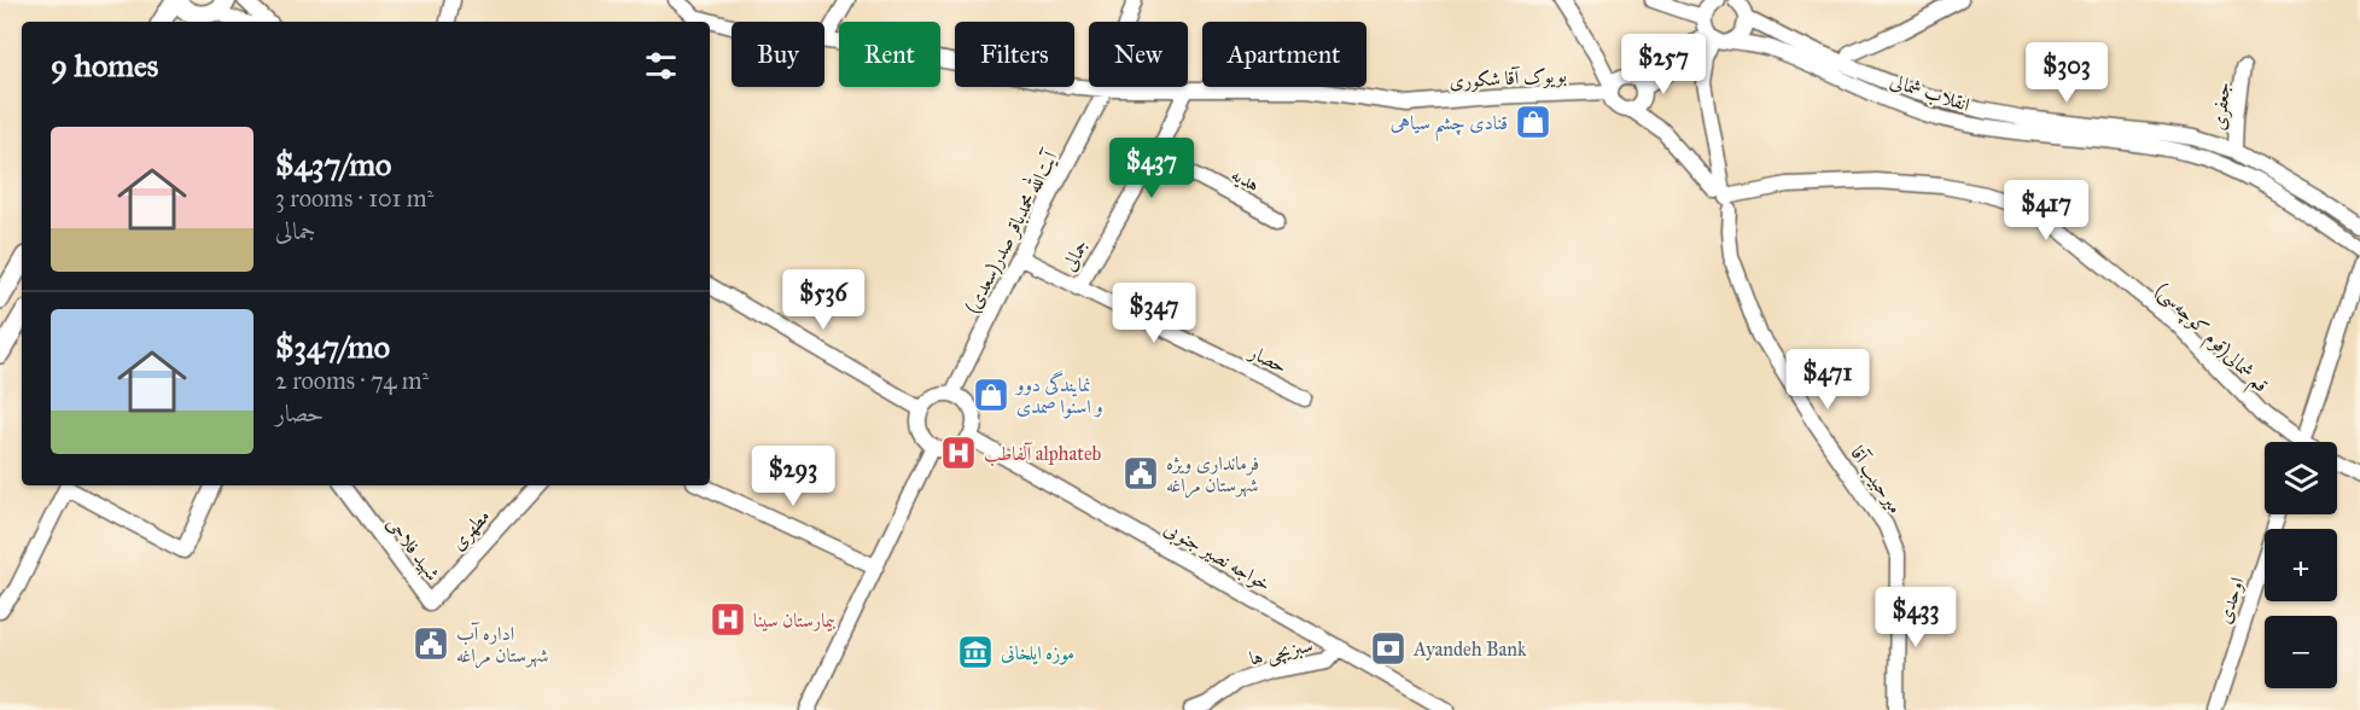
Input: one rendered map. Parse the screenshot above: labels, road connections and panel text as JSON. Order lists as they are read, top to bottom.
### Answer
{
  "streets": {
    "street": [
      "بویوک آقا شکوری",
      "انقلاب شمالی",
      "جعفری",
      "هدیه",
      "آیت‌الله محمدباقر صدر(سعدی)",
      "جمالی",
      "قم شمالی(قوم کوچه‌سی)",
      "حصار",
      "میرحبیب آقا",
      "مطهری",
      "شهید فلاحی",
      "خواجه نصیر جنوبی",
      "اوحدی",
      "سبزیچی ها"
    ]
  },
  "crossings": [
    ["بویوک آقا شکوری", "آیت‌الله محمدباقر صدر(سعدی)"],
    ["بویوک آقا شکوری", "جمالی"],
    ["انقلاب شمالی", "جعفری"],
    ["انقلاب شمالی", "میرحبیب آقا"],
    ["هدیه", "جمالی"],
    ["آیت‌الله محمدباقر صدر(سعدی)", "حصار"],
    ["آیت‌الله محمدباقر صدر(سعدی)", "خواجه نصیر جنوبی"],
    ["جمالی", "حصار"],
    ["قم شمالی(قوم کوچه‌سی)", "میرحبیب آقا"],
    ["مطهری", "شهید فلاحی"],
    ["خواجه نصیر جنوبی", "سبزیچی ها"]
  ],
  "places": {
    "shop": ["قنادی چشم سیاهی", "نمایندگی دوو و اسنوا صمدی"],
    "hospital": ["آلفاطب alphateb", "بیمارستان سینا"],
    "public building": ["فرمانداری ویژه شهرستان مراغه", "اداره آب شهرستان مراغه"],
    "bank": ["Ayandeh Bank"],
    "museum": ["موزه ایلخانی"]
  },
  "page": {
    "chip": [
      "Buy",
      "Rent",
      "Filters",
      "New",
      "Apartment"
    ],
    "heading": "9 homes",
    "price": [
      "$257",
      "$303",
      "$437",
      "$417",
      "$536",
      "$347",
      "$471",
      "$293",
      "$433"
    ],
    "list": [
      {
        "name": "$437/mo",
        "note": "3 rooms · 101 m² · جمالی"
      },
      {
        "name": "$347/mo",
        "note": "2 rooms · 74 m² · حصار"
      }
    ],
    "map_buttons": ["+", "−"]
  }
}
